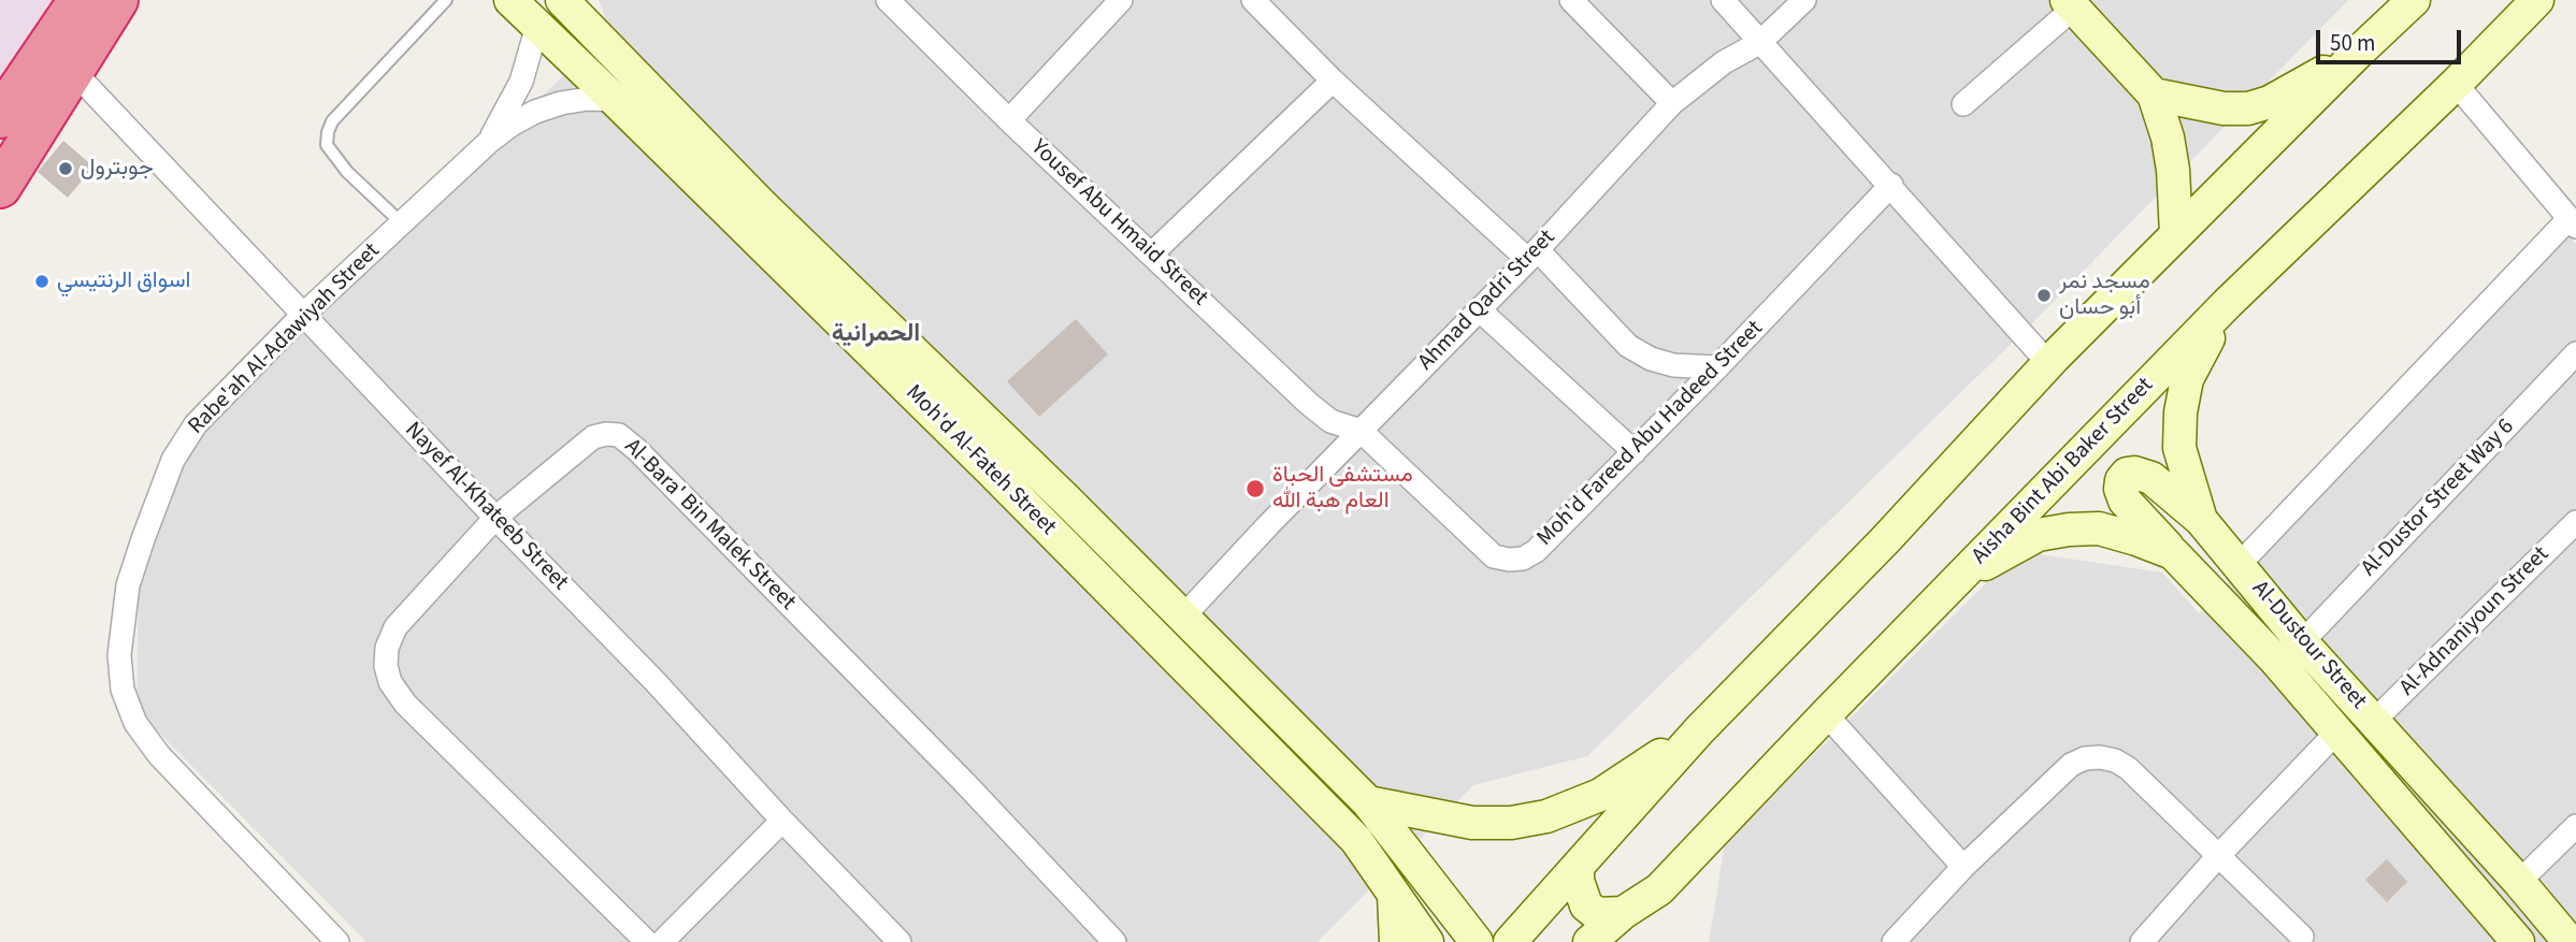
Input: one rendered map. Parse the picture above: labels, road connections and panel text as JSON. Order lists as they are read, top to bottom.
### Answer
{
  "streets": {
    "main road": ["Moh'd Al-Fateh Street", "Aisha Bint Abi Baker Street", "Al-Dustour Street"],
    "street": [
      "Yousef Abu Hmaid Street",
      "Ahmad Qadri Street",
      "Rabe'ah Al-Adawiyah Street",
      "Moh'd Fareed Abu Hadeed Street",
      "Al-Dustor Street Way 6",
      "Nayef Al-Khateeb Street",
      "Al-Bara' Bin Malek Street",
      "Al-Adnaniyoun Street"
    ]
  },
  "crossings": [
    ["Yousef Abu Hmaid Street", "Ahmad Qadri Street"],
    ["Yousef Abu Hmaid Street", "Moh'd Fareed Abu Hadeed Street"],
    ["Ahmad Qadri Street", "Moh'd Fareed Abu Hadeed Street"],
    ["Ahmad Qadri Street", "Moh'd Al-Fateh Street"],
    ["Rabe'ah Al-Adawiyah Street", "Moh'd Al-Fateh Street"],
    ["Rabe'ah Al-Adawiyah Street", "Nayef Al-Khateeb Street"],
    ["Aisha Bint Abi Baker Street", "Al-Dustour Street"],
    ["Al-Dustor Street Way 6", "Al-Dustour Street"],
    ["Nayef Al-Khateeb Street", "Al-Bara' Bin Malek Street"],
    ["Al-Adnaniyoun Street", "Al-Dustour Street"]
  ],
  "districts": ["الحمرانية"],
  "places": [
    "جوبترول",
    "اسواق الرنتيسي",
    "مسجد نمر أبو حسان",
    "مستشفى الحياة العام هبة الله"
  ],
  "scale_bar": "50 m"
}
